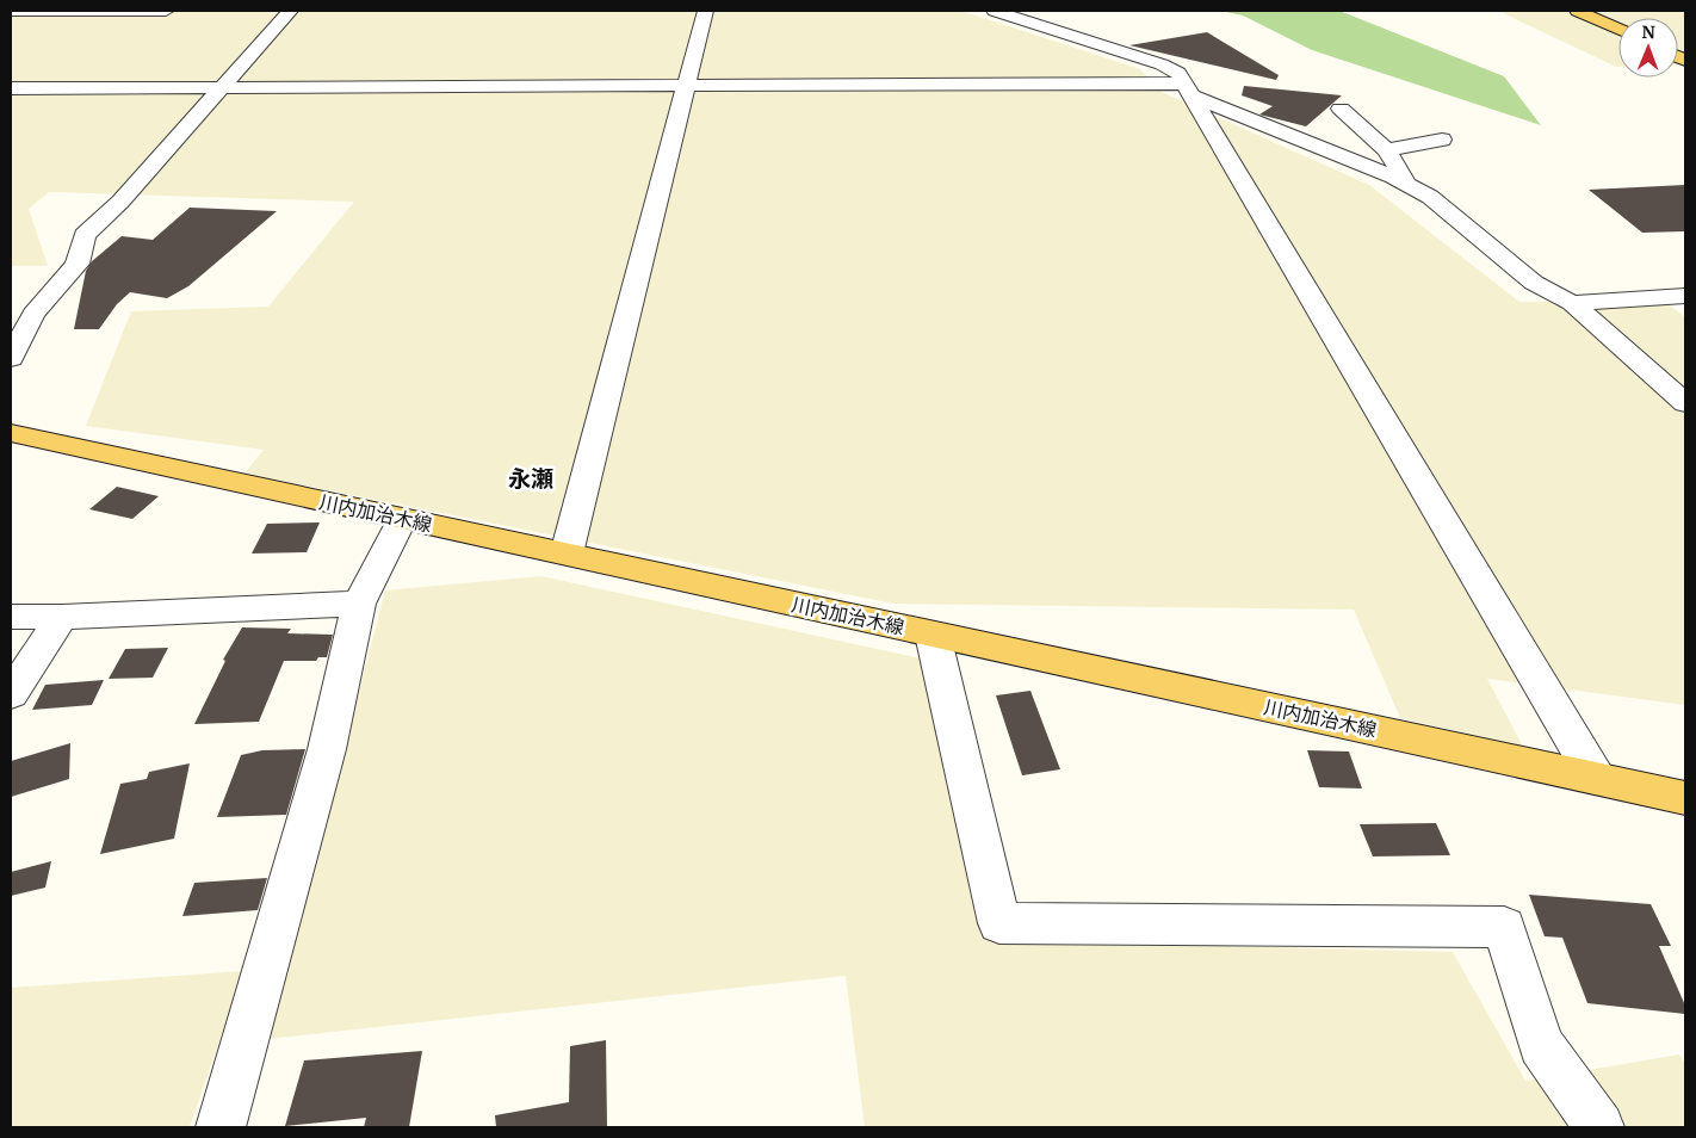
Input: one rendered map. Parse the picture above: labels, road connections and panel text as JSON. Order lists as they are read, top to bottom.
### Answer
{
  "streets": {
    "main road": ["川内加治木線"]
  },
  "districts": ["永瀬"],
  "north": "top"
}
